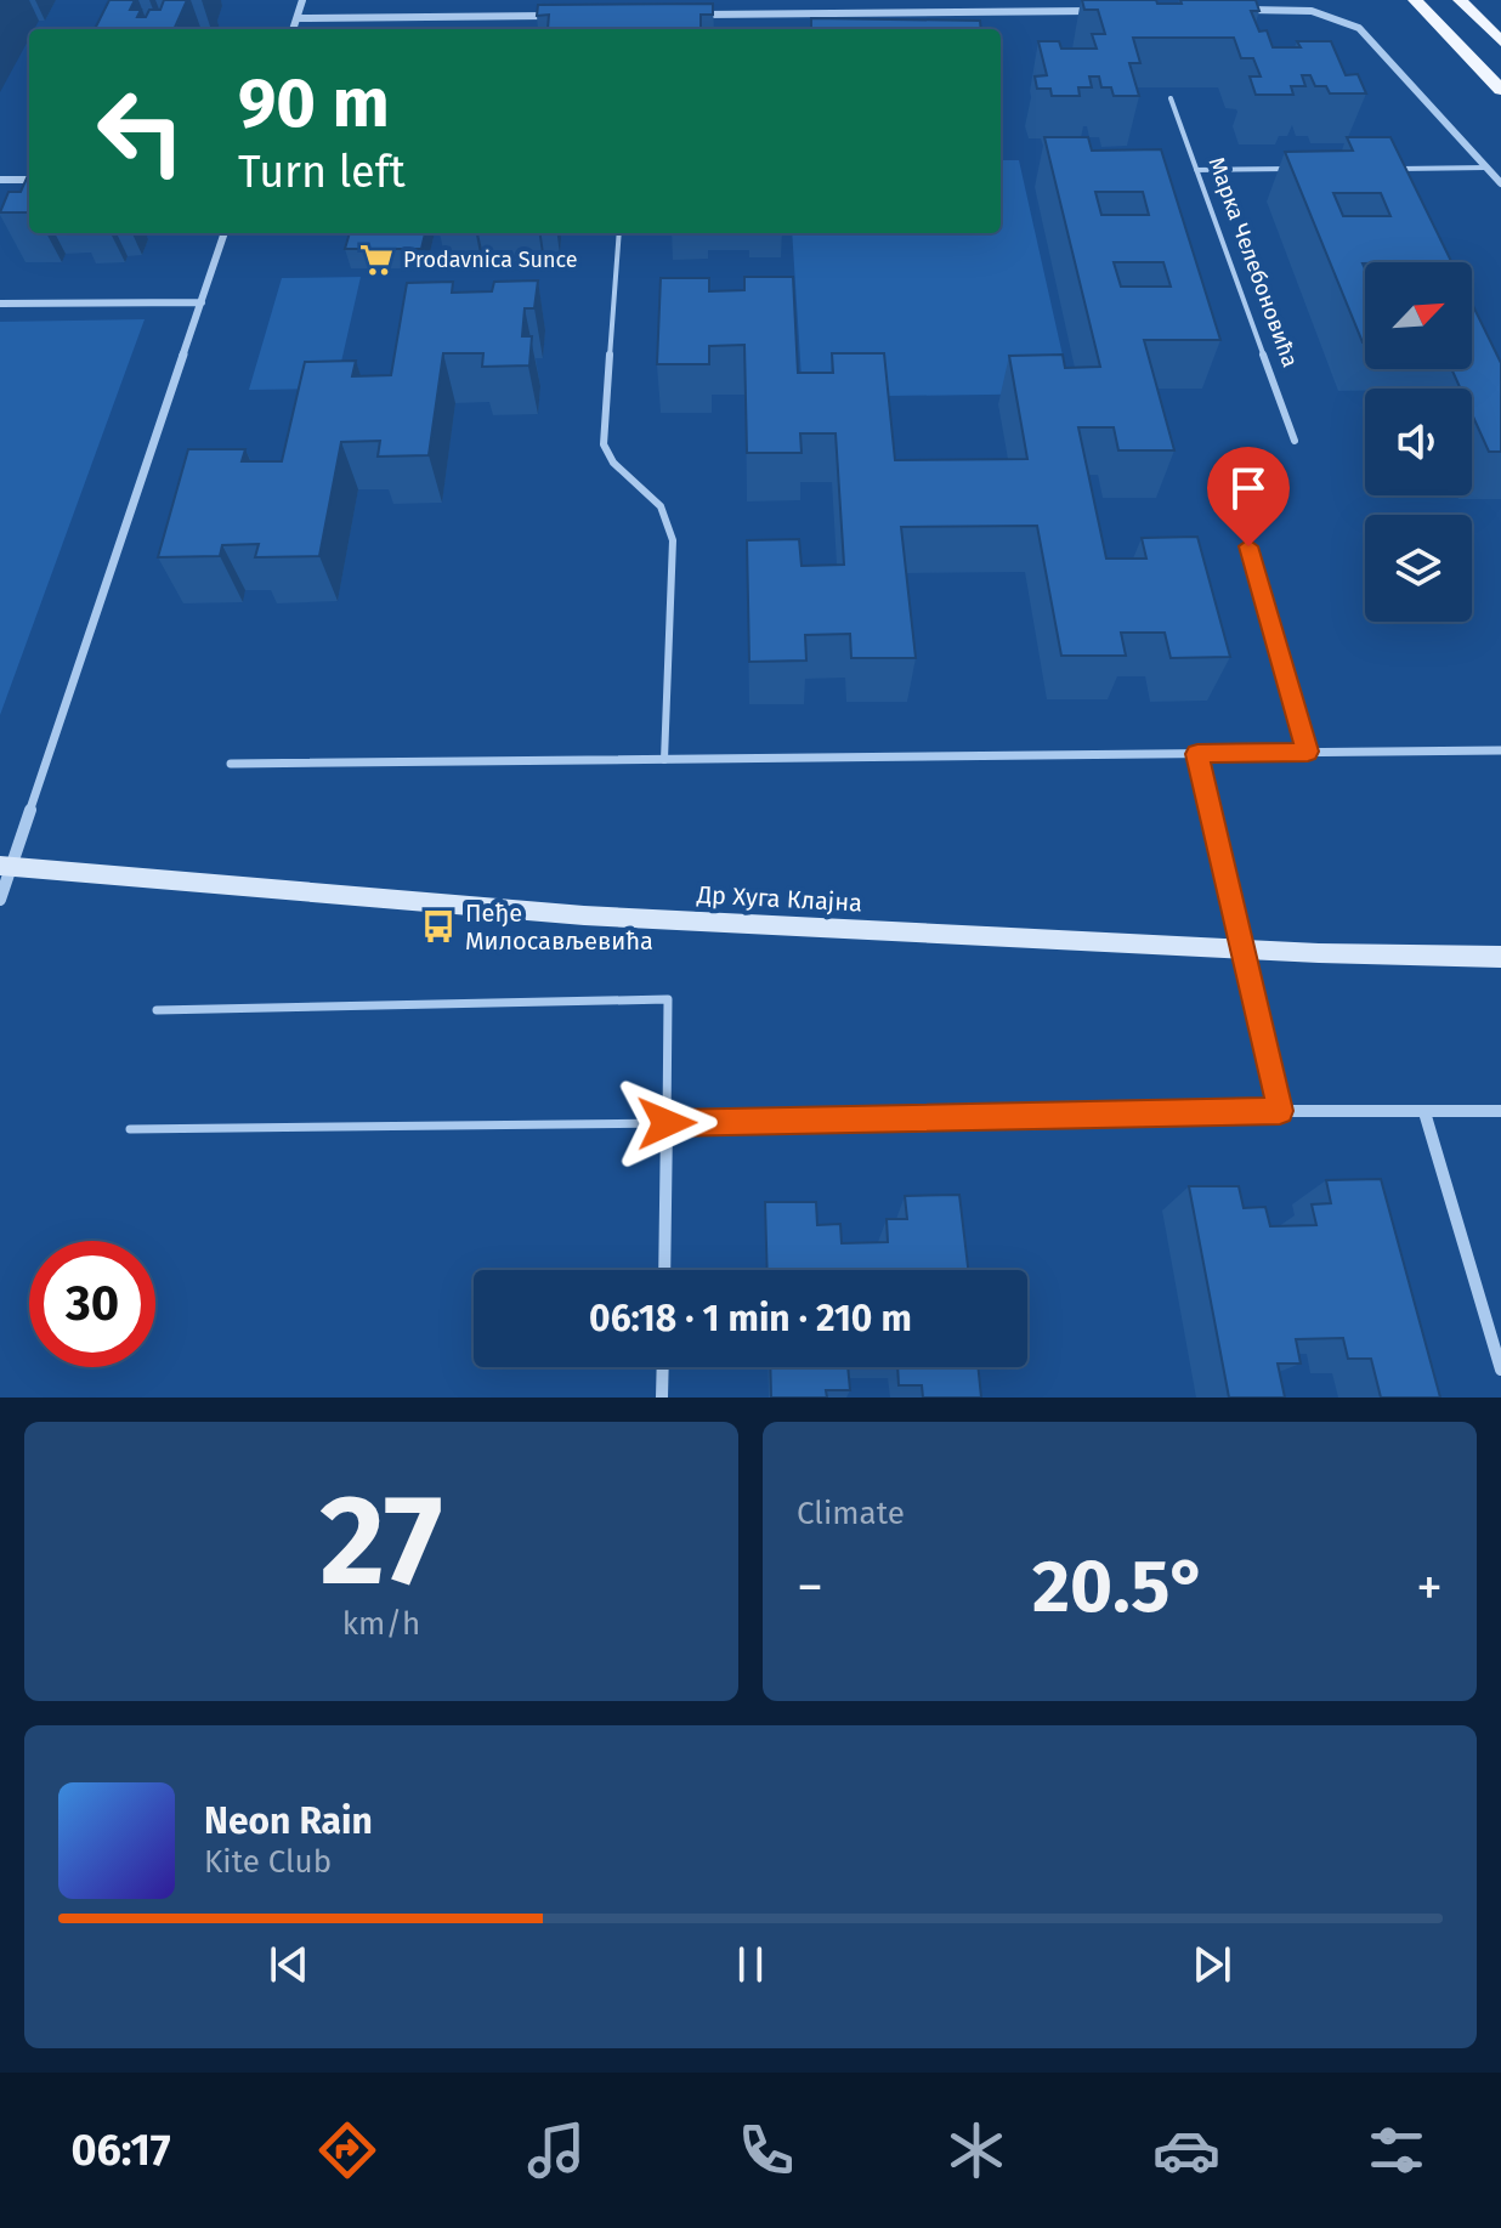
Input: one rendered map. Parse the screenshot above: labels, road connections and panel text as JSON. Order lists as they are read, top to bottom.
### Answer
{
  "streets": {
    "main road": ["Др Хуга Клајна"],
    "lane": ["Марка Челебоновића"]
  },
  "places": {
    "supermarket": ["Prodavnica Sunce"],
    "bus stop": ["Пеђе Милосављевића"]
  },
  "north": "top right",
  "page": {
    "turn": ["90 m", "Turn left"],
    "limit": "30",
    "trip": "06:18 · 1 min · 210 m",
    "tile": [
      ["27", "km/h"],
      "Climate"
    ],
    "heat": ["−", "20.5°", "+"],
    "song": ["Neon Rain", "Kite Club"],
    "tabs": "06:17"
  }
}
